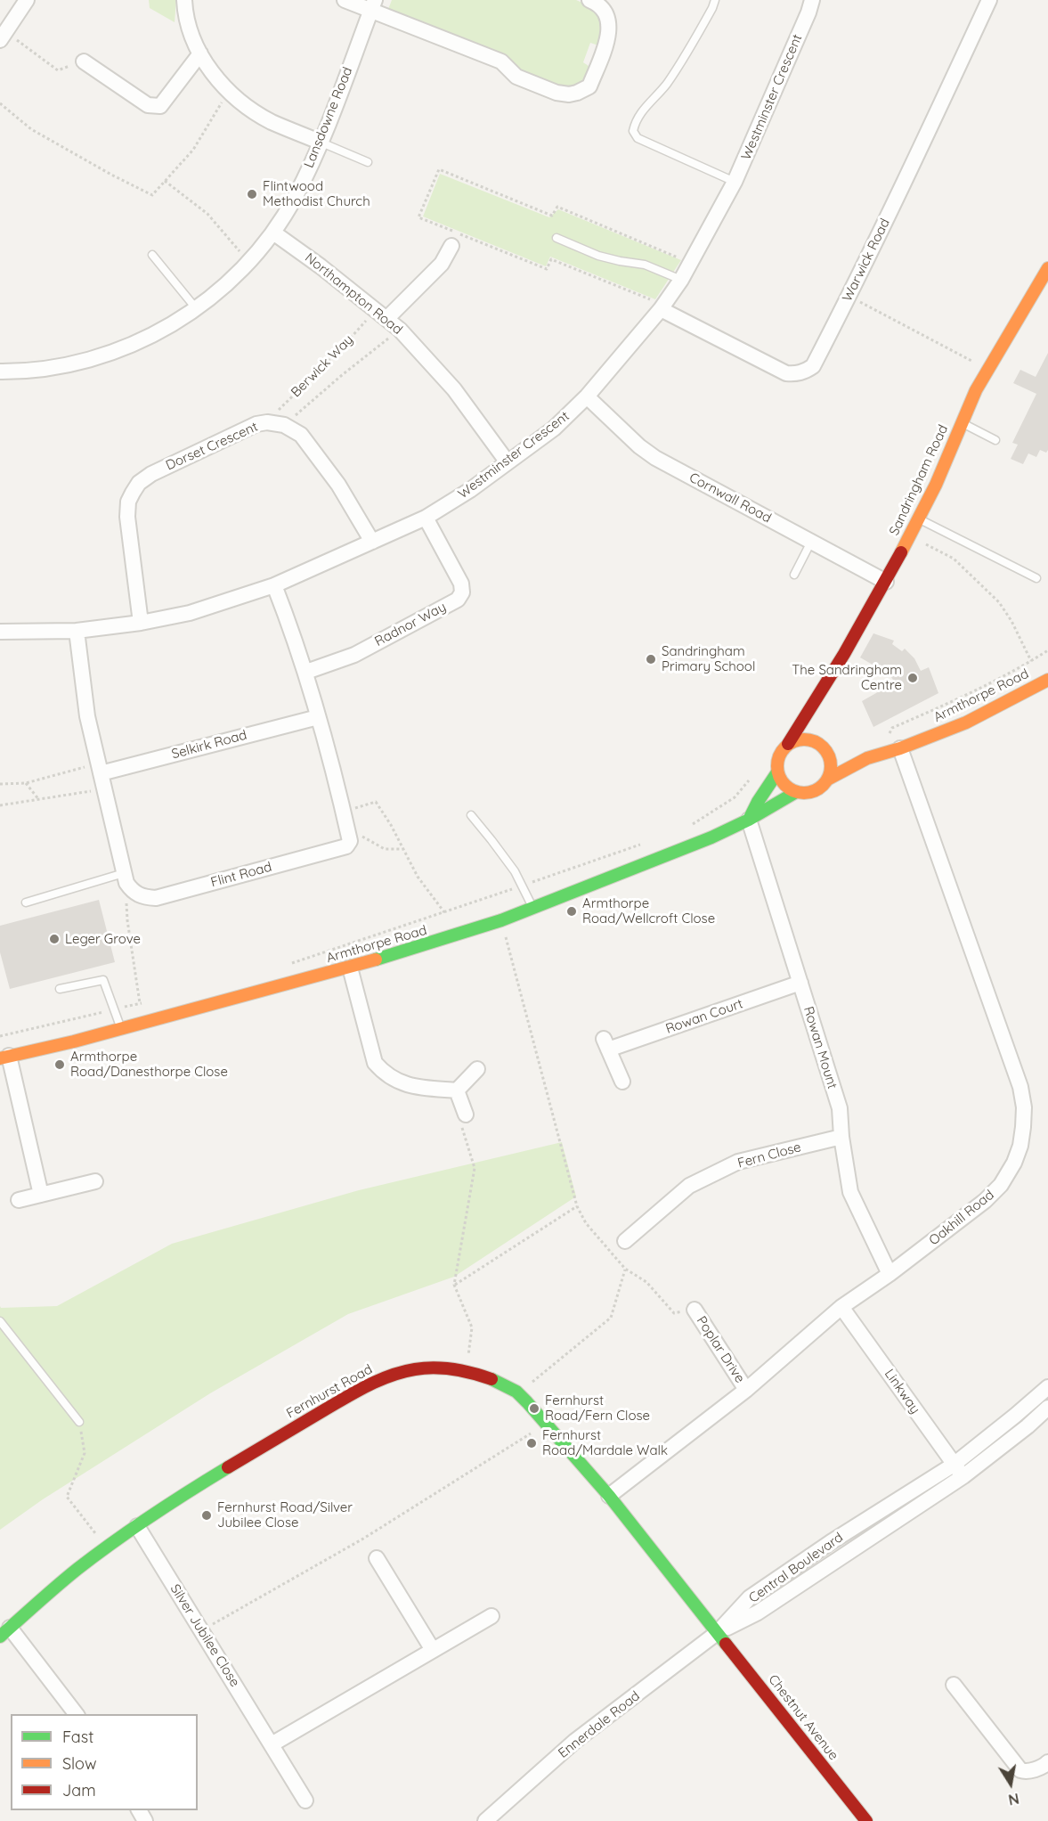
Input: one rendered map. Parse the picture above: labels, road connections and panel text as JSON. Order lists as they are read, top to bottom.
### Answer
{
  "streets": {
    "street": [
      "Westminster Crescent",
      "Lansdowne Road",
      "Warwick Road",
      "Northampton Road",
      "Dorset Crescent",
      "Sandringham Road",
      "Cornwall Road",
      "Radnor Way",
      "Armthorpe Road",
      "Selkirk Road",
      "Flint Road",
      "Rowan Court",
      "Rowan Mount",
      "Fern Close",
      "Oakhill Road",
      "Poplar Drive",
      "Fernhurst Road",
      "Linkway",
      "Central Boulevard",
      "Silver Jubilee Close",
      "Chestnut Avenue",
      "Ennerdale Road"
    ],
    "path": ["Berwick Way"]
  },
  "crossings": [
    ["Westminster Crescent", "Warwick Road"],
    ["Westminster Crescent", "Northampton Road"],
    ["Westminster Crescent", "Dorset Crescent"],
    ["Westminster Crescent", "Cornwall Road"],
    ["Westminster Crescent", "Radnor Way"],
    ["Lansdowne Road", "Northampton Road"],
    ["Northampton Road", "Berwick Way"],
    ["Berwick Way", "Dorset Crescent"],
    ["Sandringham Road", "Cornwall Road"],
    ["Sandringham Road", "Armthorpe Road"],
    ["Armthorpe Road", "Rowan Mount"],
    ["Armthorpe Road", "Oakhill Road"],
    ["Rowan Court", "Rowan Mount"],
    ["Rowan Mount", "Fern Close"],
    ["Rowan Mount", "Oakhill Road"],
    ["Oakhill Road", "Poplar Drive"],
    ["Oakhill Road", "Fernhurst Road"],
    ["Oakhill Road", "Linkway"],
    ["Fernhurst Road", "Central Boulevard"],
    ["Fernhurst Road", "Silver Jubilee Close"],
    ["Fernhurst Road", "Chestnut Avenue"],
    ["Fernhurst Road", "Ennerdale Road"],
    ["Linkway", "Central Boulevard"],
    ["Central Boulevard", "Chestnut Avenue"],
    ["Central Boulevard", "Ennerdale Road"],
    ["Chestnut Avenue", "Ennerdale Road"]
  ],
  "places": [
    "Flintwood Methodist Church",
    "Sandringham Primary School",
    "The Sandringham Centre",
    "Armthorpe Road/Wellcroft Close",
    "Leger Grove",
    "Armthorpe Road/Danesthorpe Close",
    "Fernhurst Road/Fern Close",
    "Fernhurst Road/Mardale Walk",
    "Fernhurst Road/Silver Jubilee Close"
  ],
  "legend": ["Fast", "Slow", "Jam"],
  "north": "bottom"
}
